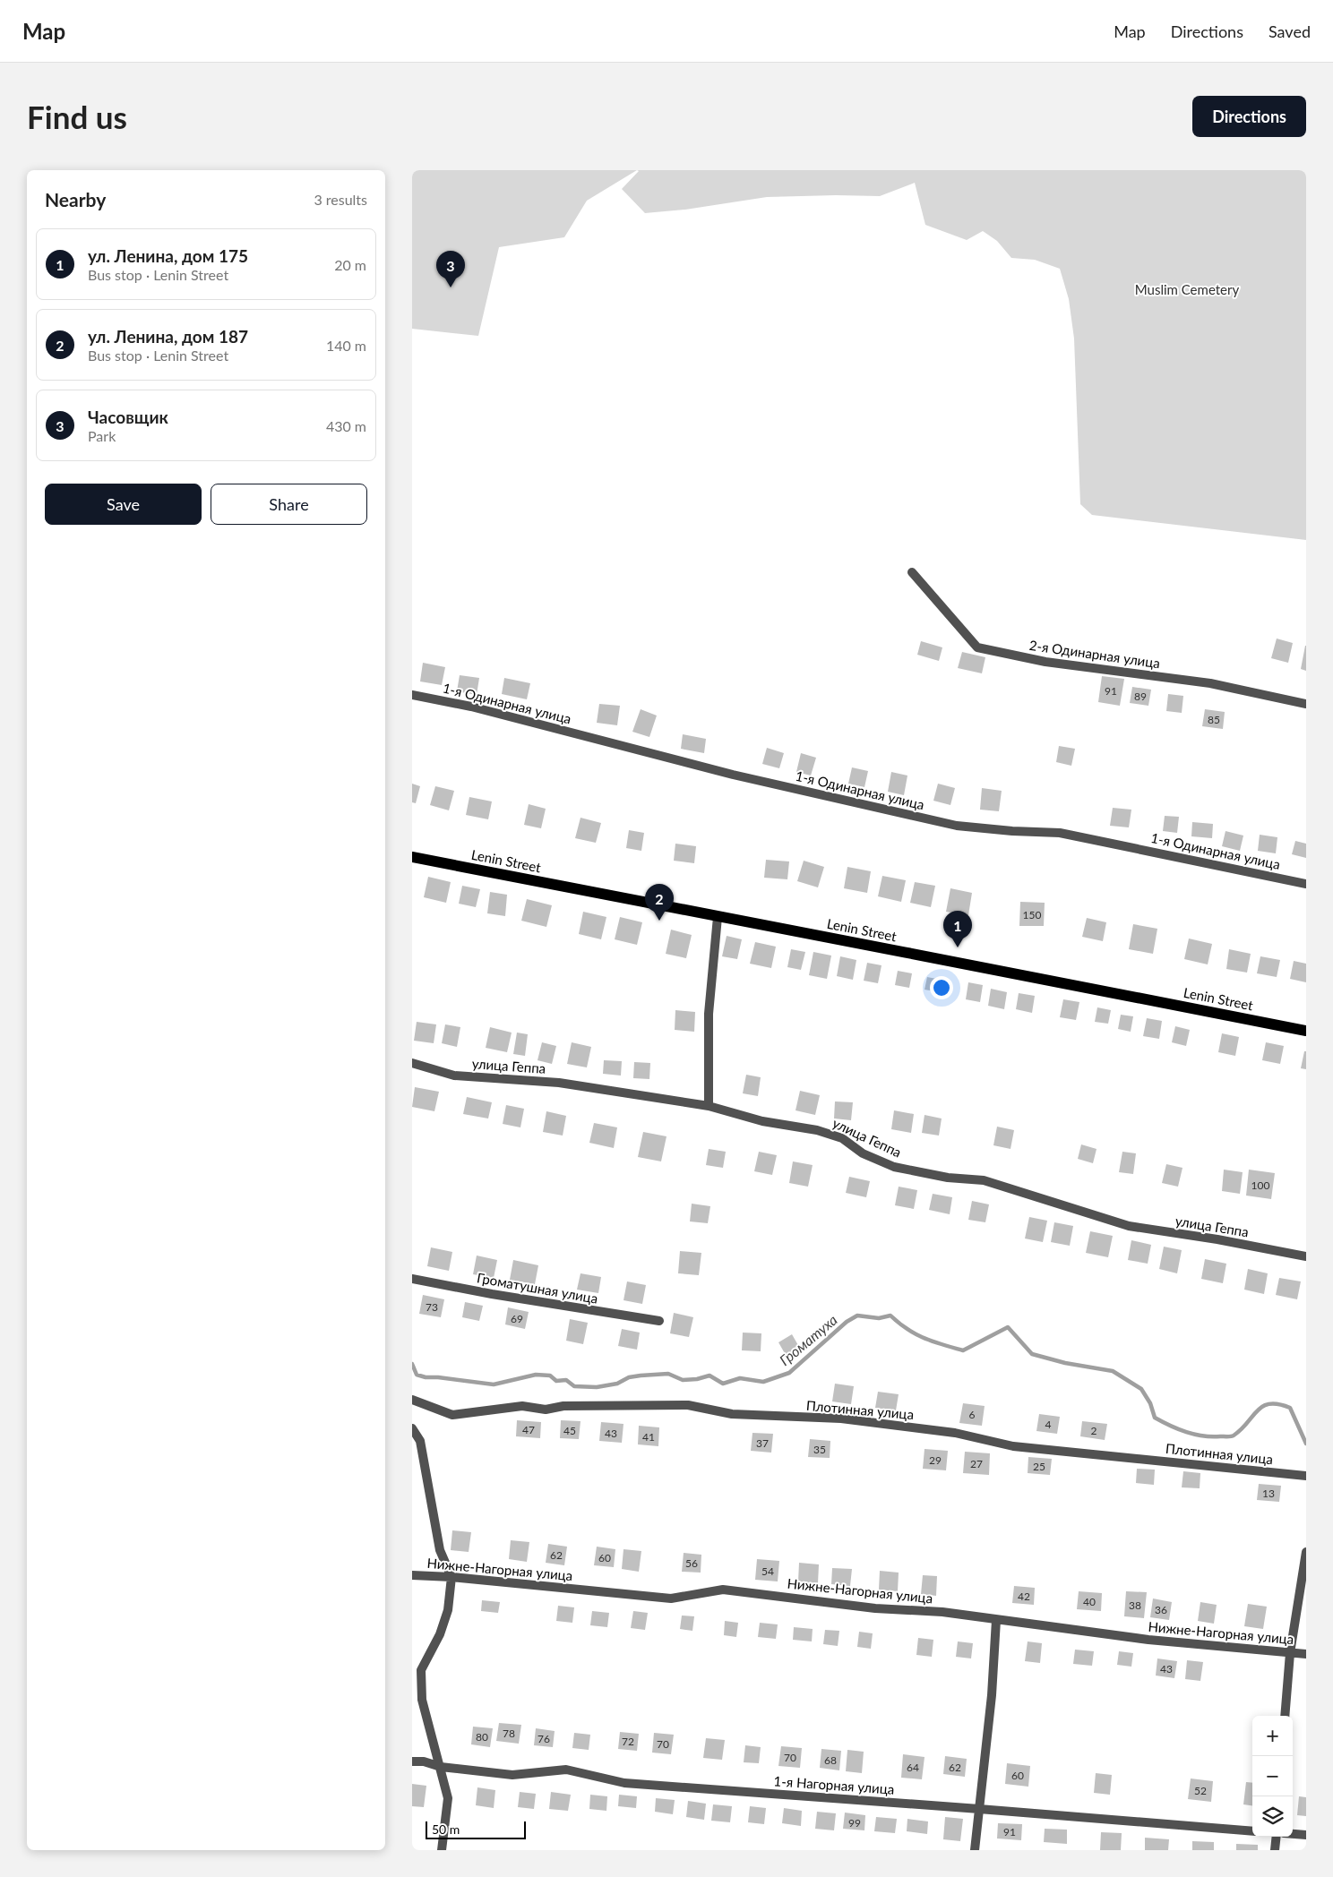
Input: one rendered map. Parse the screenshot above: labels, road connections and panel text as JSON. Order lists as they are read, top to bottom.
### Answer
{
  "streets": {
    "main road": ["Lenin Street"],
    "street": [
      "2-я Одинарная улица",
      "1-я Одинарная улица",
      "улица Геппа",
      "Громатушная улица",
      "Плотинная улица",
      "Нижне-Нагорная улица",
      "1-я Нагорная улица"
    ]
  },
  "water": ["Громатуха"],
  "parks": ["Muslim Cemetery"],
  "house_numbers": [
    "91",
    "89",
    "85",
    "150",
    "100",
    "73",
    "69",
    "6",
    "4",
    "47",
    "45",
    "2",
    "43",
    "41",
    "37",
    "35",
    "29",
    "27",
    "25",
    "13",
    "62",
    "60",
    "56",
    "54",
    "42",
    "40",
    "38",
    "36",
    "43",
    "78",
    "80",
    "76",
    "72",
    "70",
    "70",
    "68",
    "64",
    "62",
    "60",
    "52",
    "99",
    "91"
  ],
  "scale_bar": "50 m",
  "page": {
    "header": "Map",
    "nav": ["Map", "Directions", "Saved"],
    "buttons": [
      "Directions",
      ["Save", "Share"]
    ],
    "title": "Find us",
    "heading": ["Nearby", "3 results"],
    "list": [
      {
        "mark": "1",
        "name": "ул. Ленина, дом 175",
        "note": "Bus stop · Lenin Street",
        "value": "20 m"
      },
      {
        "mark": "2",
        "name": "ул. Ленина, дом 187",
        "note": "Bus stop · Lenin Street",
        "value": "140 m"
      },
      {
        "mark": "3",
        "name": "Часовщик",
        "note": "Park",
        "value": "430 m"
      }
    ],
    "pins": ["3", "2", "1"],
    "map_buttons": ["+", "−"],
    "scale": "50 m"
  }
}
